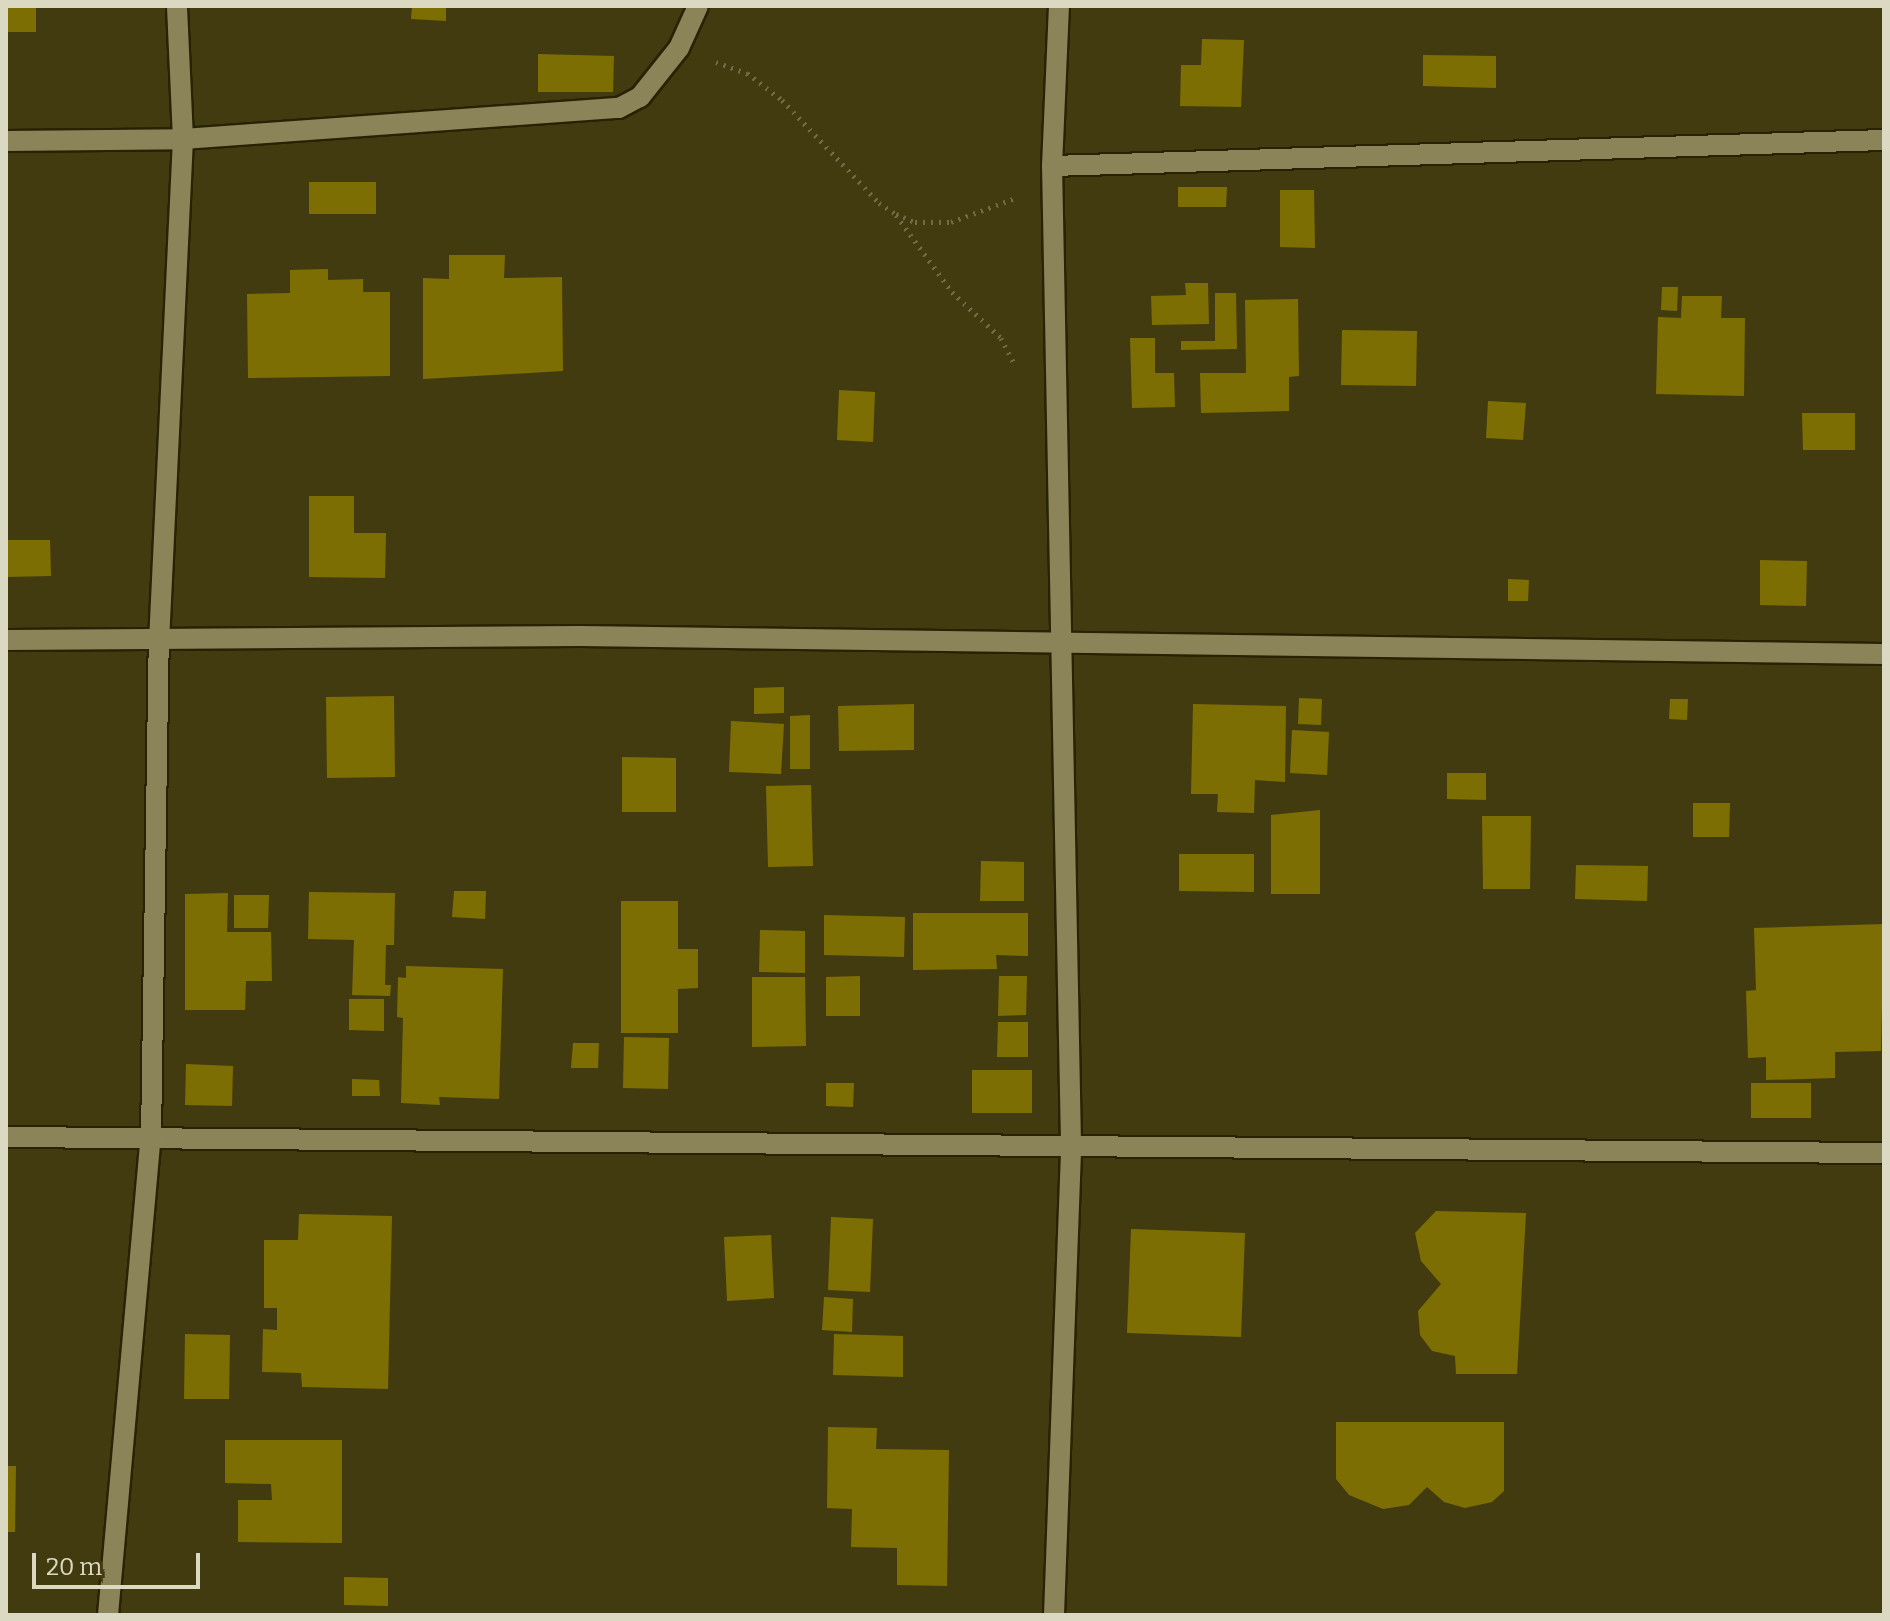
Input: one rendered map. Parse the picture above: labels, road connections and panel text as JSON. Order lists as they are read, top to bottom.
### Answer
{
  "scale_bar": "20 m"
}
